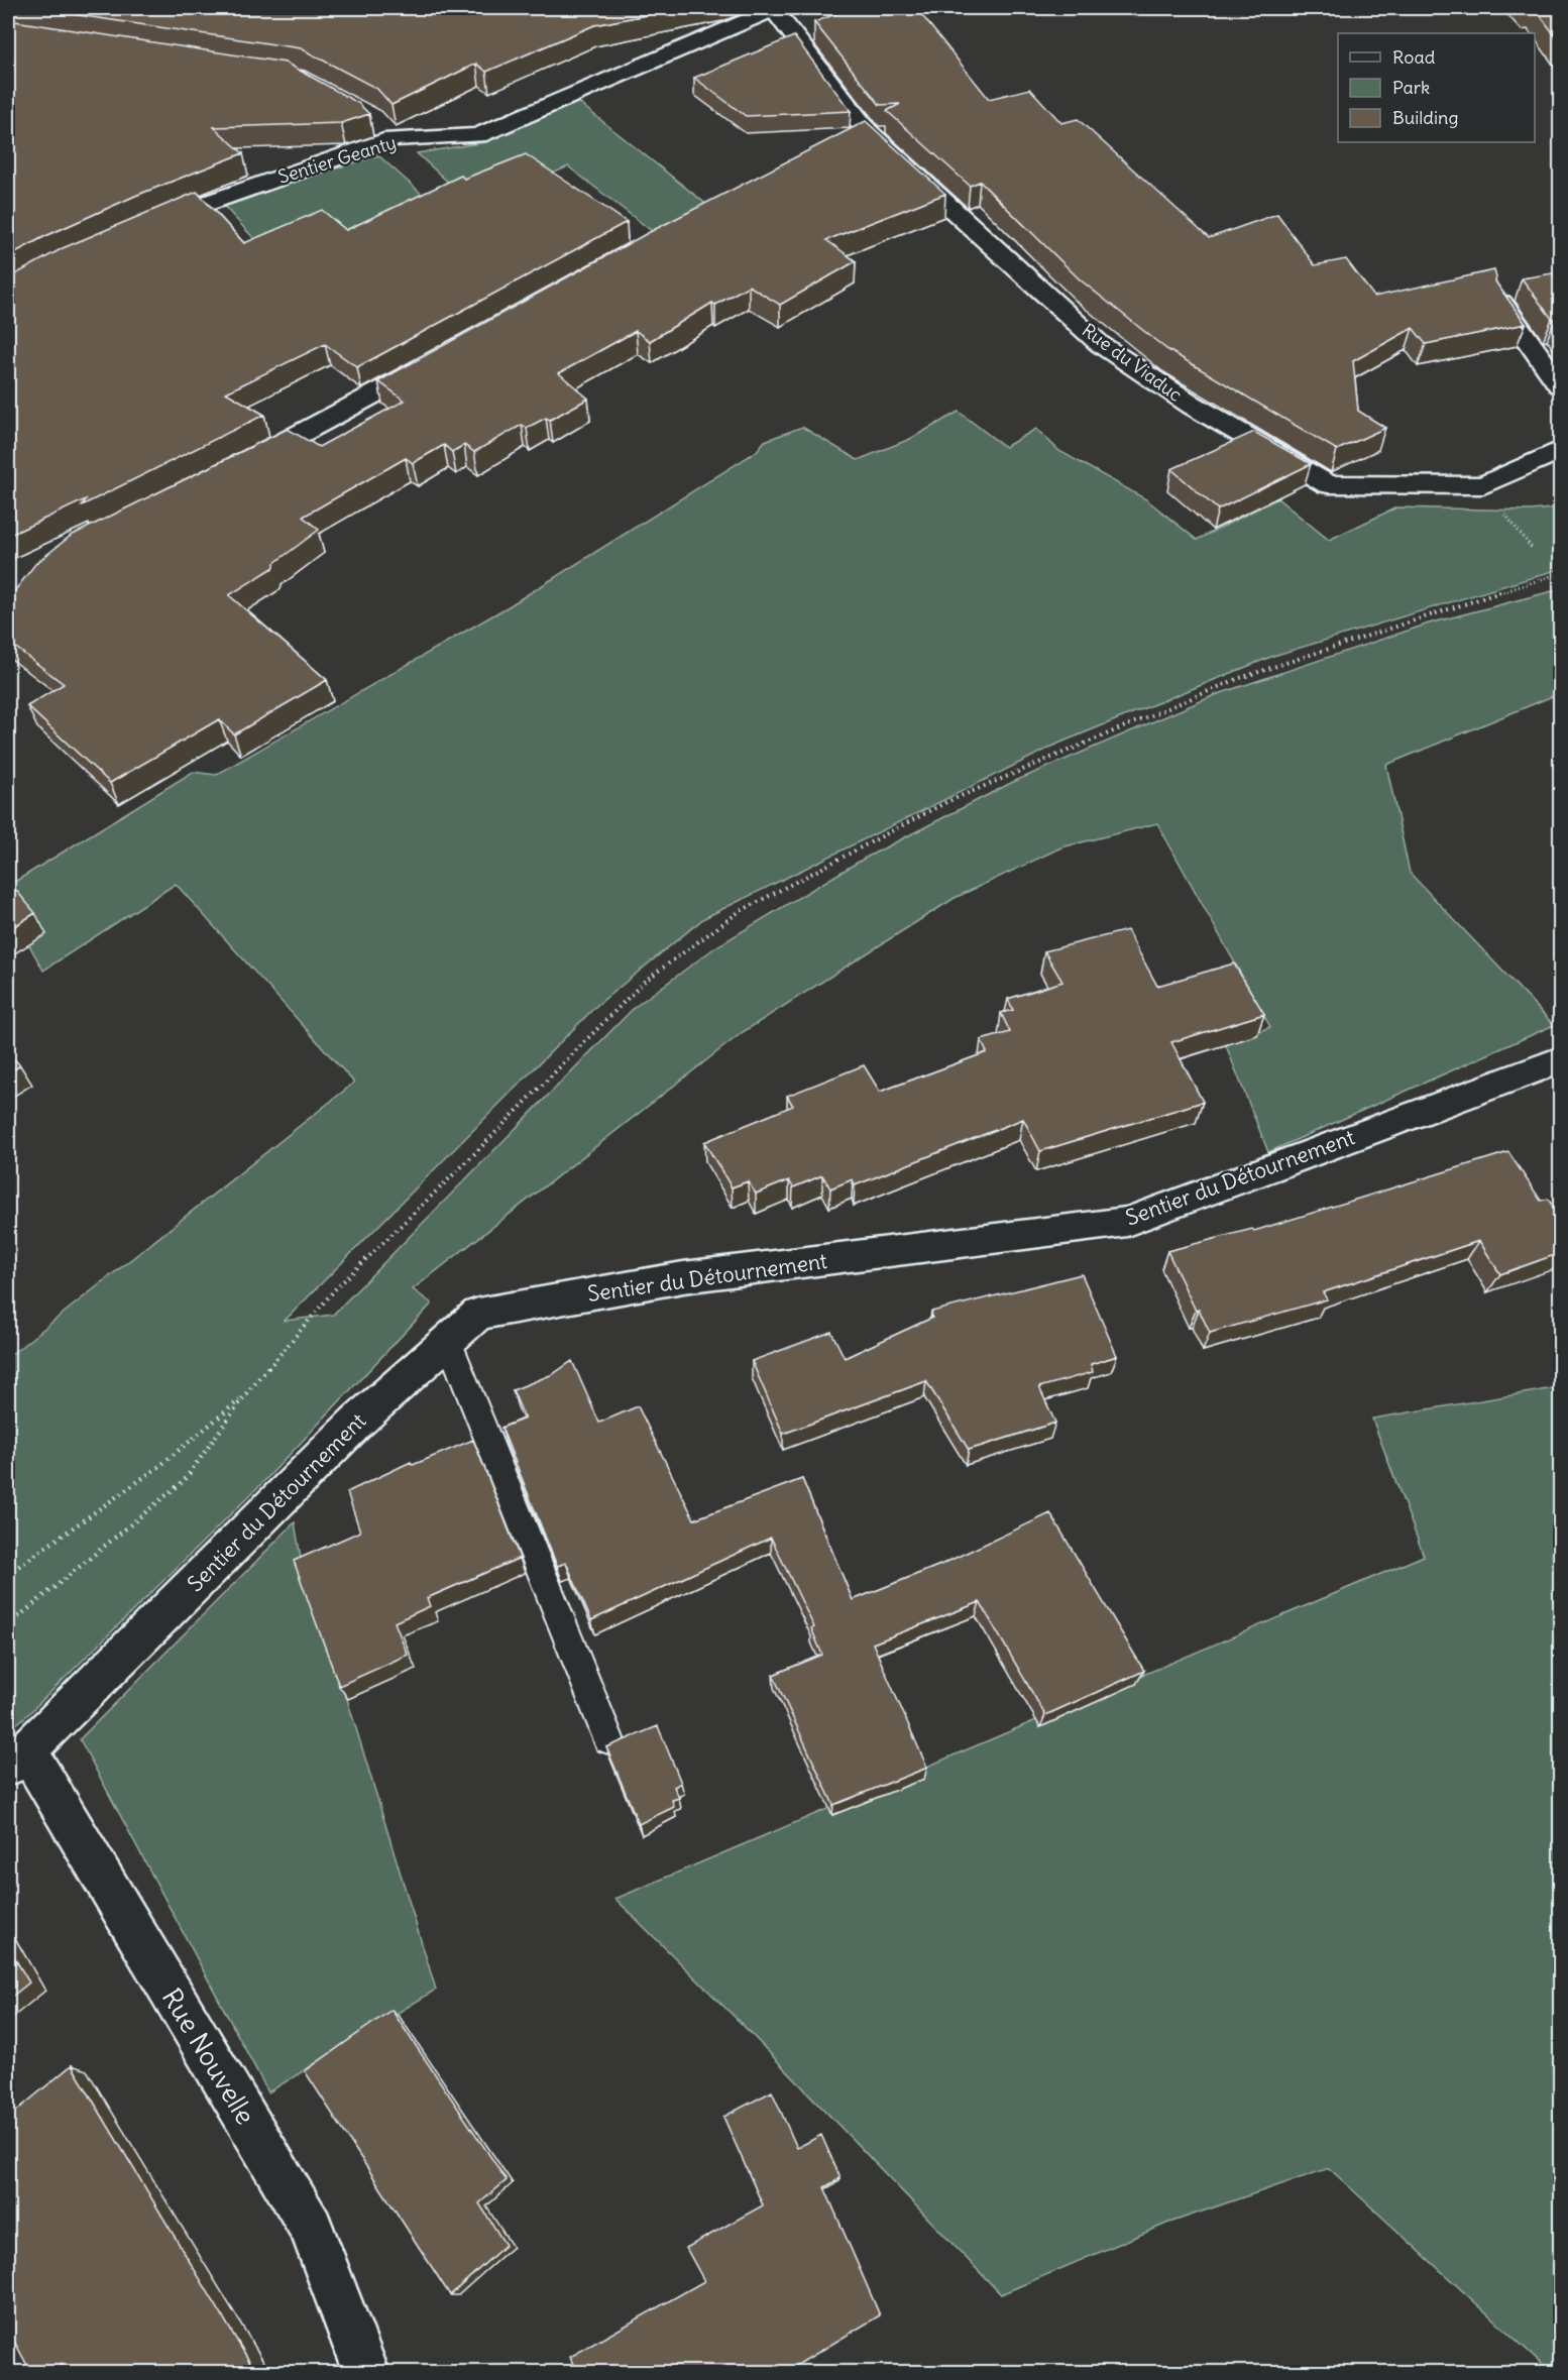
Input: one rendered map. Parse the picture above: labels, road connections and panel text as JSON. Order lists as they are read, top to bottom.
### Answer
{
  "streets": {
    "street": [
      "Sentier Geanty",
      "Rue du Viaduc",
      "Sentier du Détournement",
      "Rue Nouvelle"
    ]
  },
  "crossings": [
    ["Sentier Geanty", "Rue du Viaduc"],
    ["Sentier du Détournement", "Rue Nouvelle"]
  ],
  "legend": ["Road", "Park", "Building"]
}
